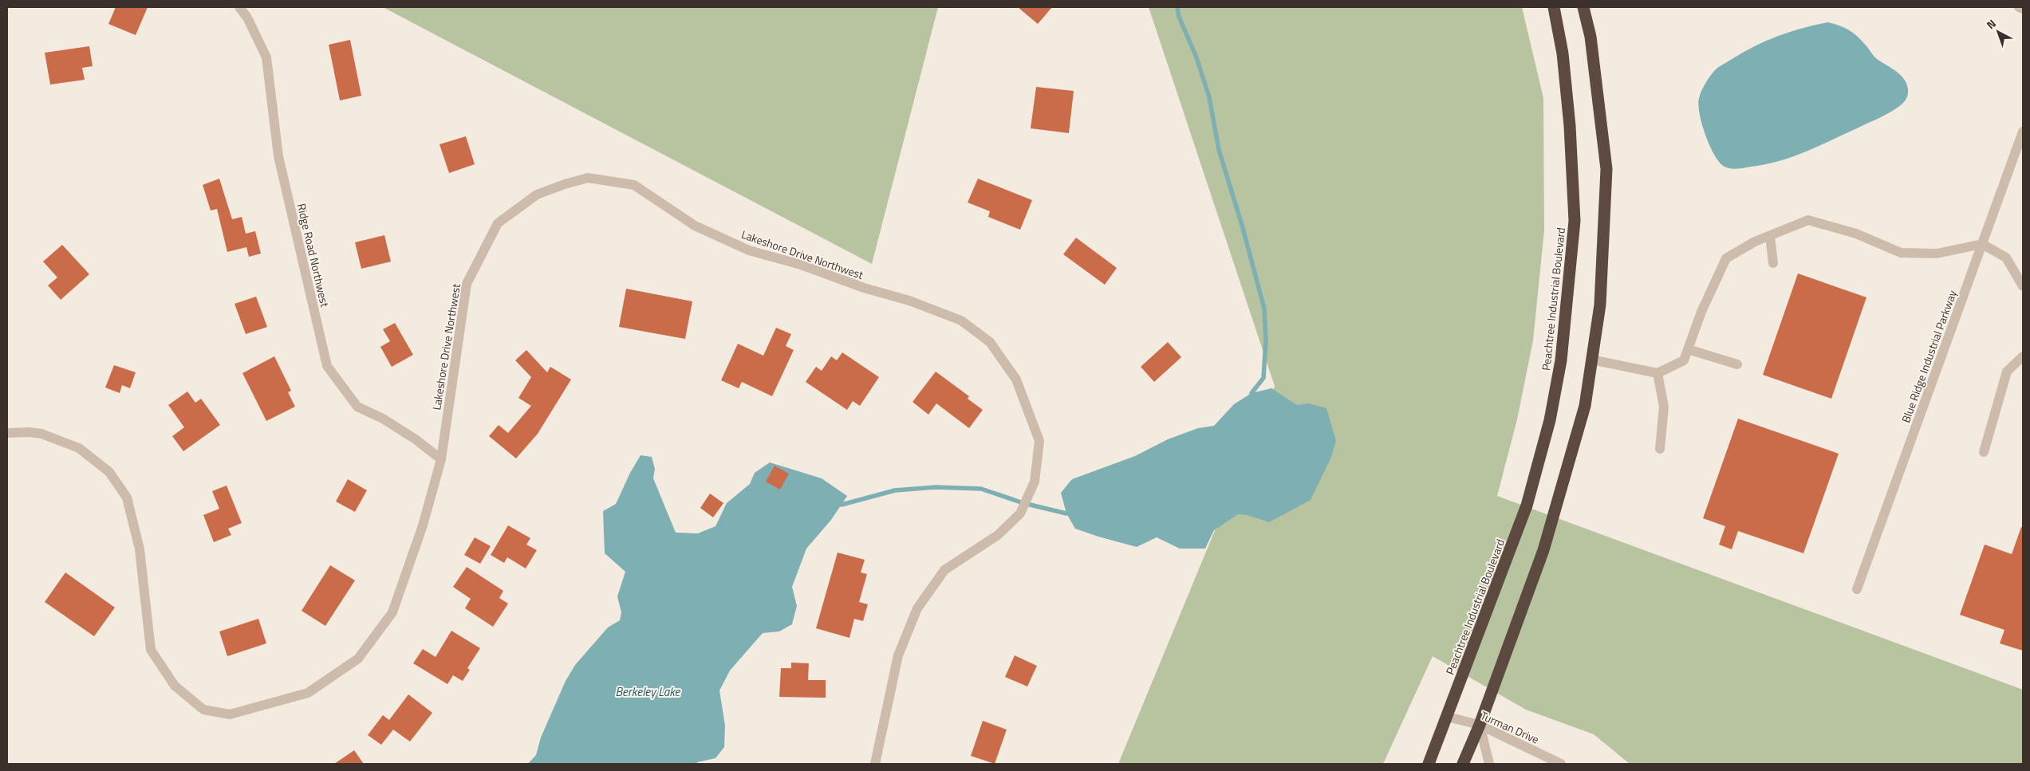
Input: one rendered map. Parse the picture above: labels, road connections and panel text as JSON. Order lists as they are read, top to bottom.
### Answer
{
  "streets": {
    "highway": ["Peachtree Industrial Boulevard"],
    "street": [
      "Lakeshore Drive Northwest",
      "Ridge Road Northwest",
      "Blue Ridge Industrial Parkway",
      "Turman Drive"
    ]
  },
  "crossings": [
    ["Lakeshore Drive Northwest", "Ridge Road Northwest"],
    ["Peachtree Industrial Boulevard", "Turman Drive"]
  ],
  "water": ["Berkeley Lake"],
  "north": "top left"
}
